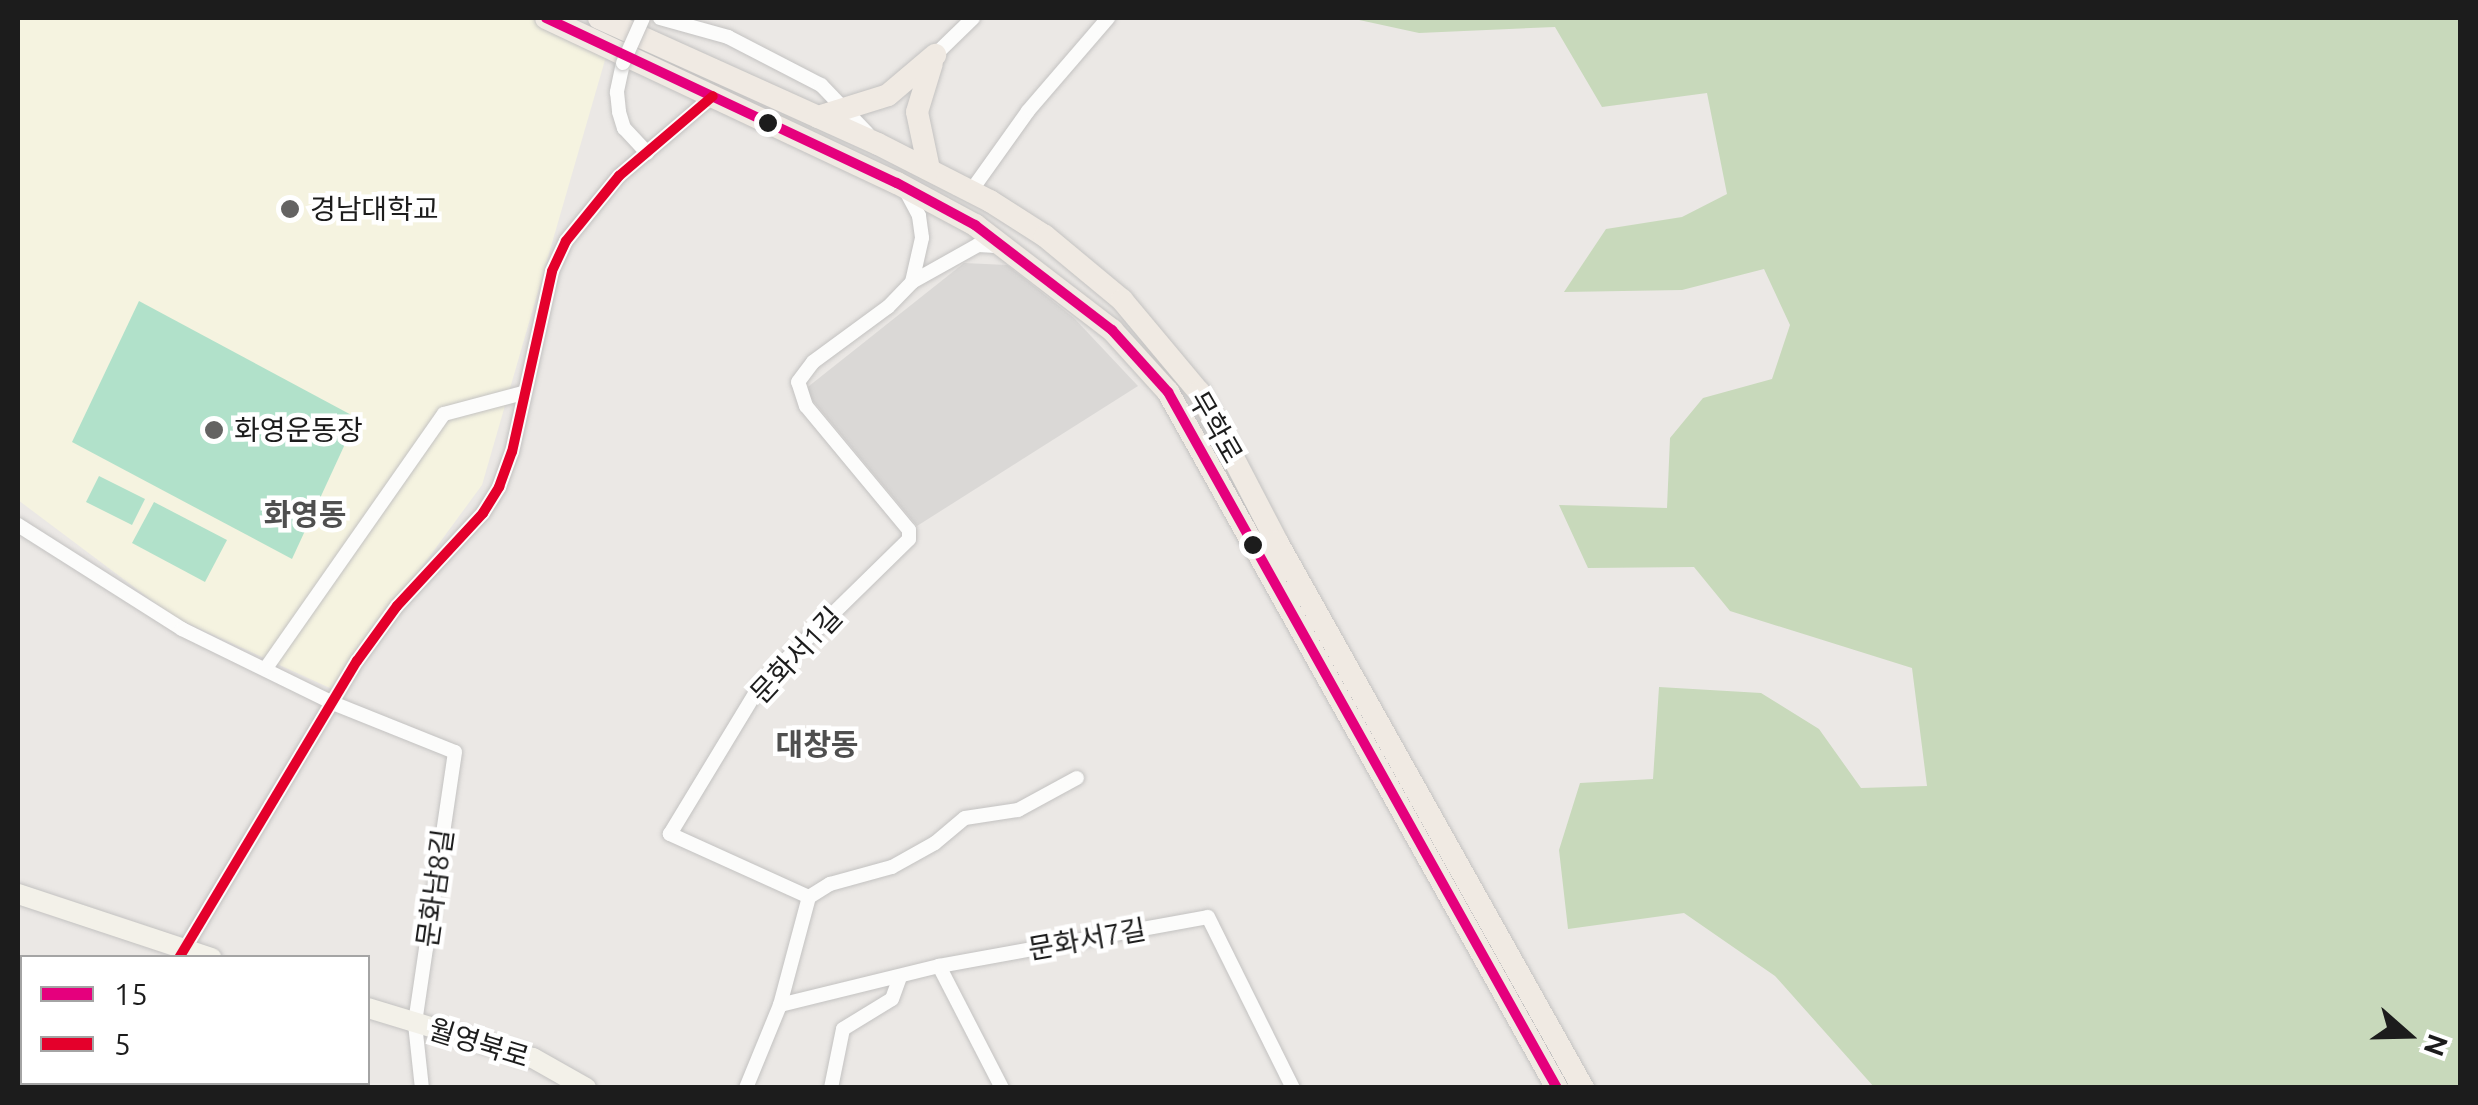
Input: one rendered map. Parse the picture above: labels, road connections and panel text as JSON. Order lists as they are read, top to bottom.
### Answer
{
  "streets": {
    "main road": ["무학로", "월영북로"],
    "street": ["문화서1길", "문화남8길", "문화서7길"]
  },
  "crossings": [
    ["무학로", "문화서1길"],
    ["문화남8길", "월영북로"]
  ],
  "districts": ["화영동", "대창동"],
  "places": ["경남대학교", "화영운동장"],
  "lines": ["transit line 15", "transit line 5"],
  "legend": ["15", "5"],
  "north": "right"
}
